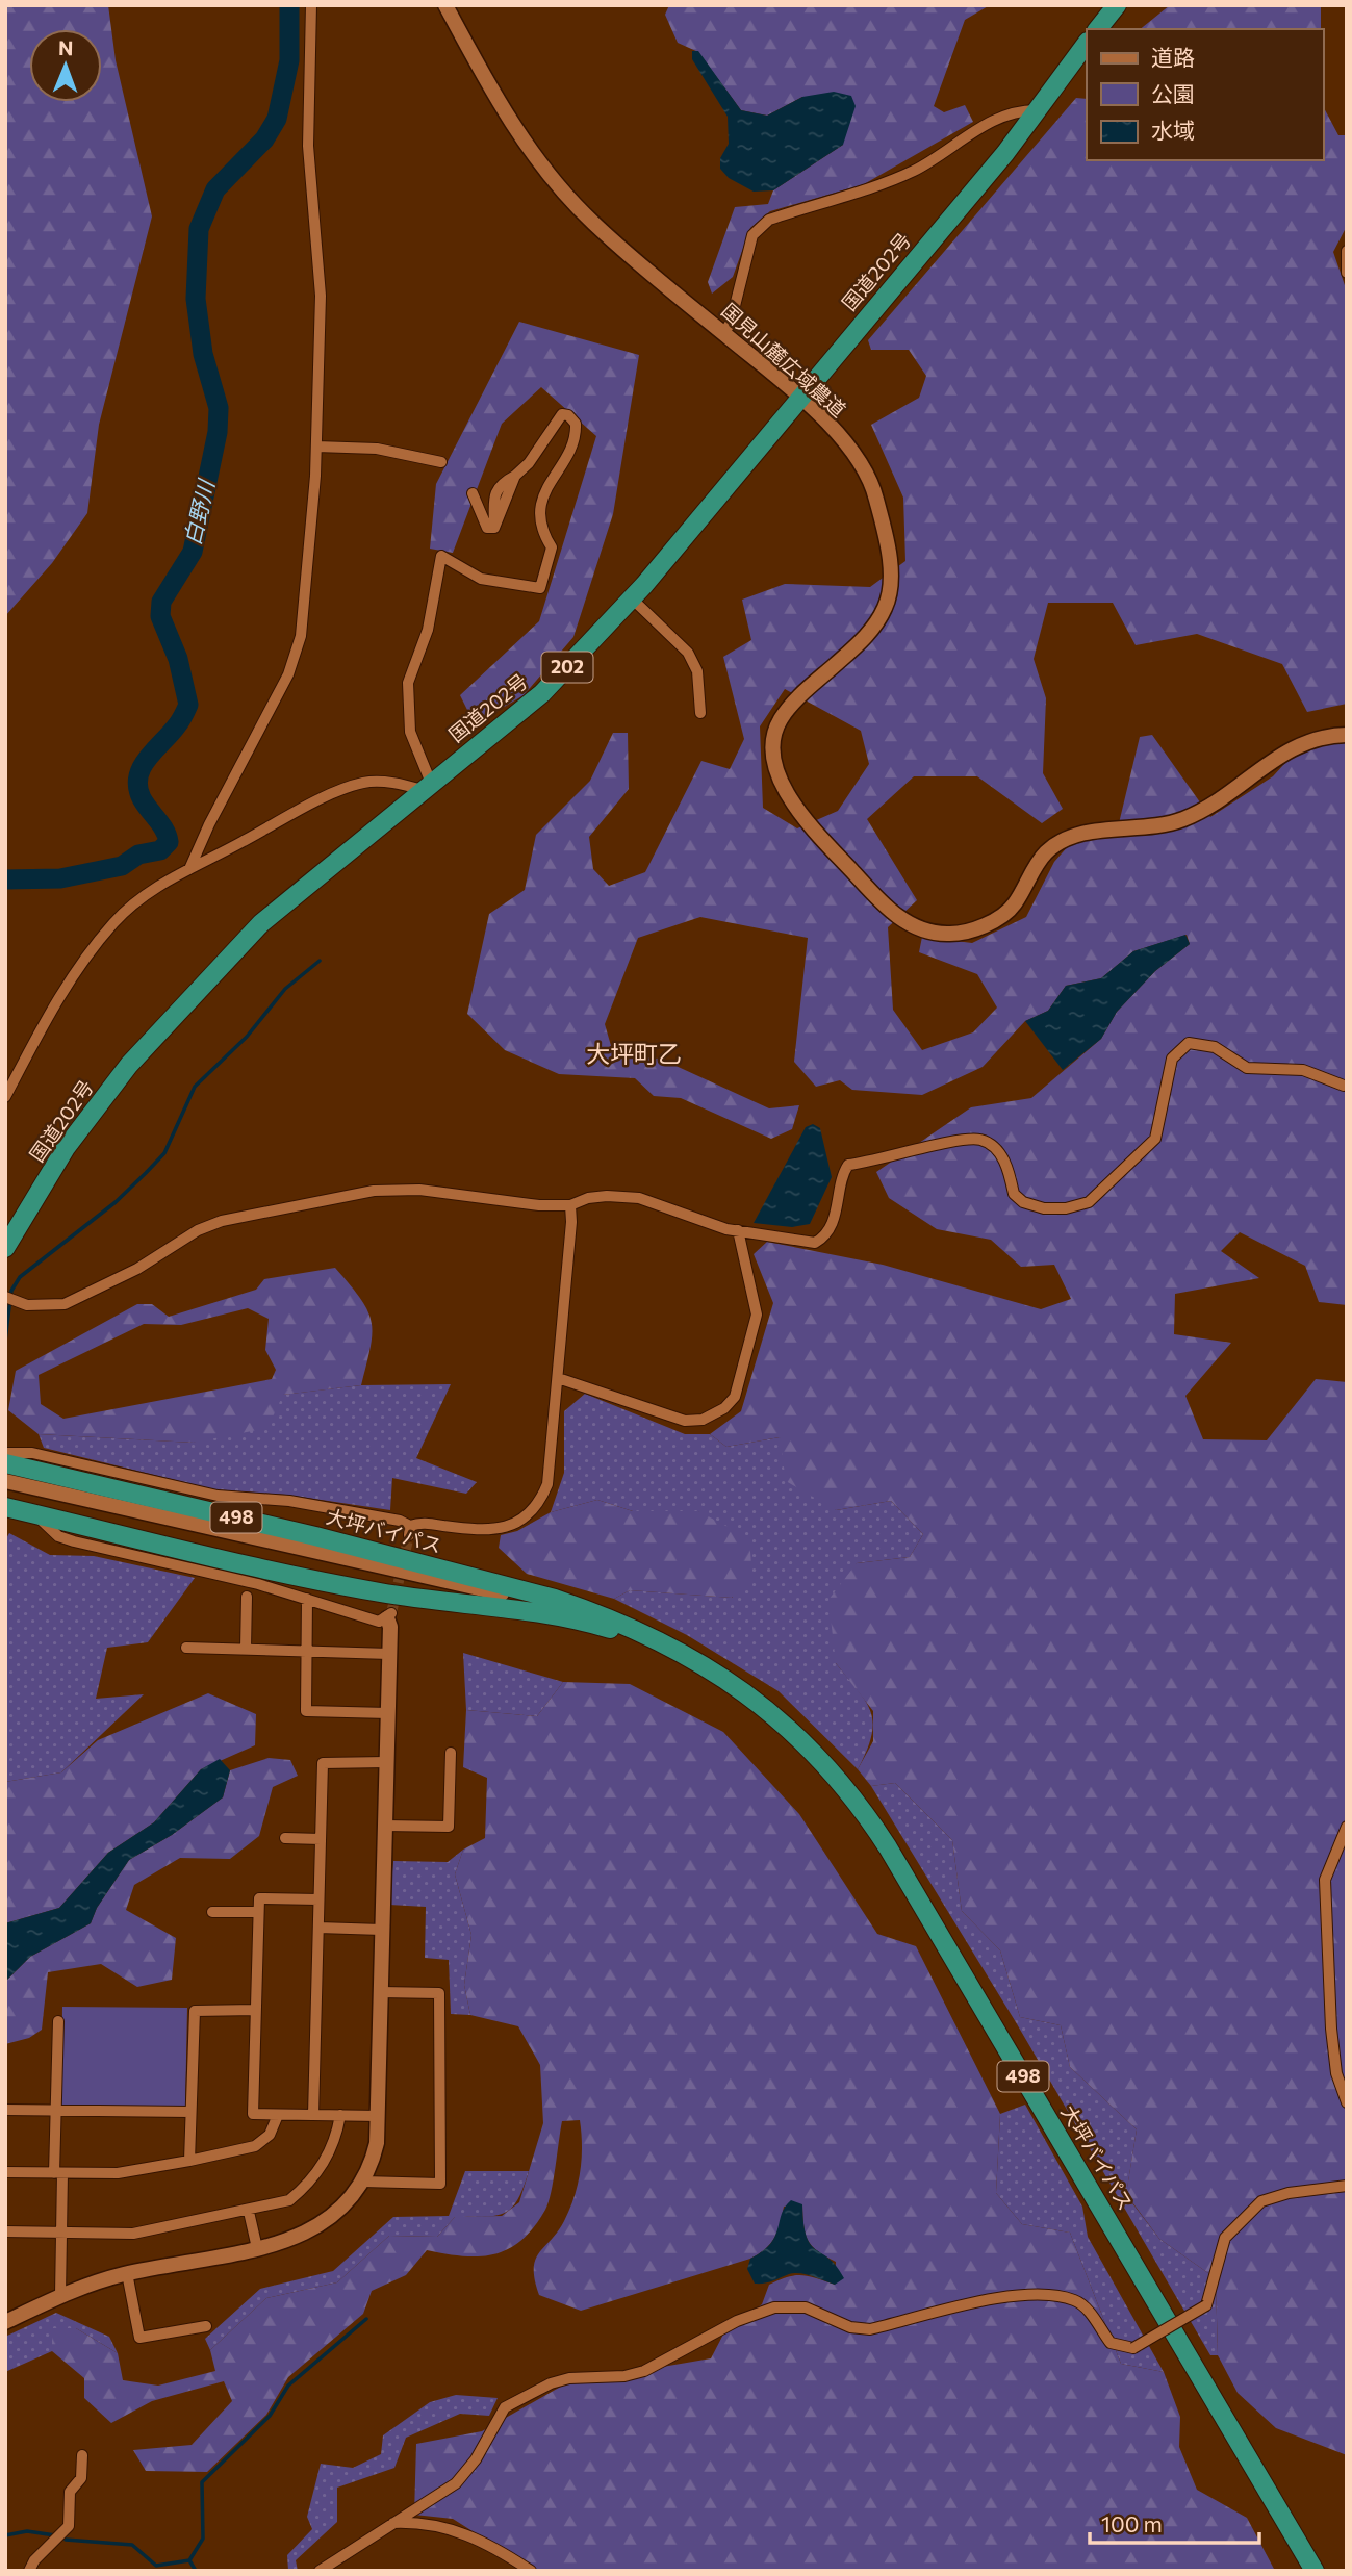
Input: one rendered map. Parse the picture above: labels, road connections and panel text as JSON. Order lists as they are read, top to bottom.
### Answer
{
  "streets": {
    "highway": [
      "国道202号",
      "202",
      "498",
      "大坪バイパス"
    ],
    "street": ["国見山麓広域農道"]
  },
  "crossings": [
    ["国道202号", "国見山麓広域農道"]
  ],
  "districts": ["大坪町乙"],
  "water": ["白野川"],
  "legend": ["道路", "公園", "水域"],
  "scale_bar": "100 m",
  "north": "top"
}
